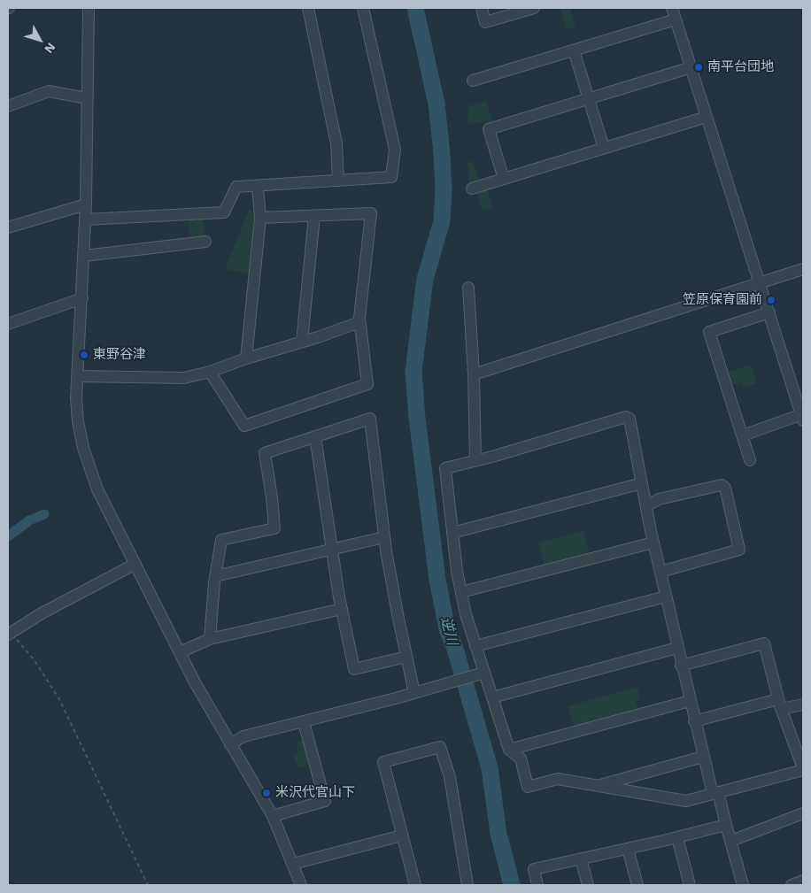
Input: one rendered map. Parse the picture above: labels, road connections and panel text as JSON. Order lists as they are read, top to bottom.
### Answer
{
  "water": ["逆川"],
  "places": [
    "南平台団地",
    "笠原保育園前",
    "東野谷津",
    "米沢代官山下"
  ],
  "north": "bottom right"
}
